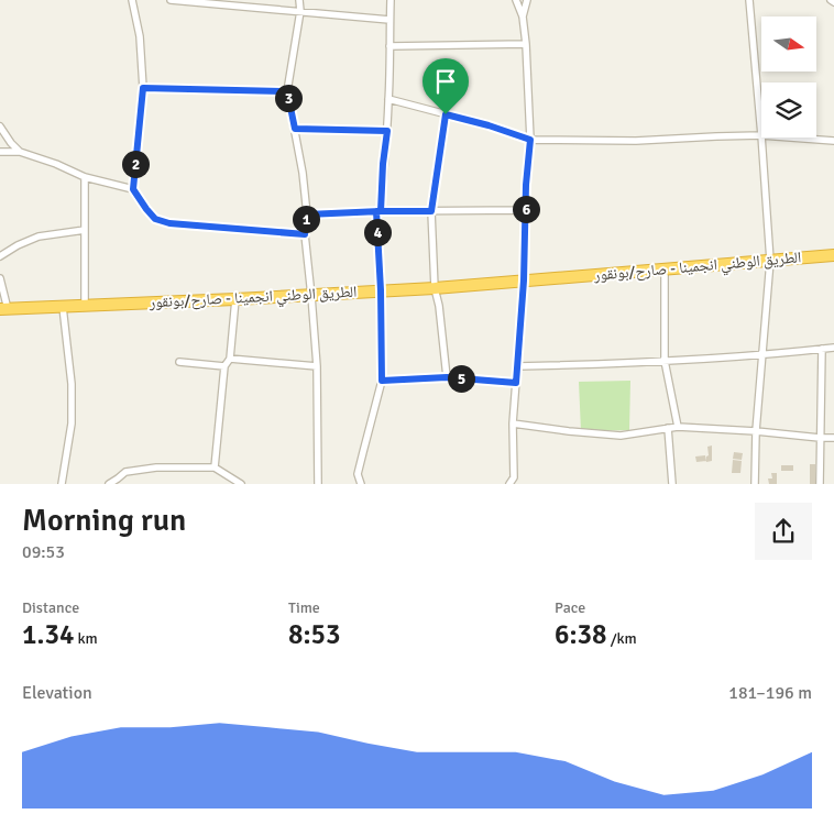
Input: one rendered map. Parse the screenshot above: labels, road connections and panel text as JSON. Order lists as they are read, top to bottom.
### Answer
{
  "streets": {
    "highway": ["الطريق الوطني انجمينا - صارح/بونقور"]
  },
  "north": "right",
  "page": {
    "pins": [
      "3",
      "2",
      "6",
      "1",
      "4",
      "5"
    ],
    "heading": ["Morning run", "09:53"],
    "stats": [
      ["Distance", "1.34 km"],
      ["Time", "8:53"],
      ["Pace", "6:38 /km"]
    ],
    "chart": ["Elevation", "181–196 m"]
  }
}
